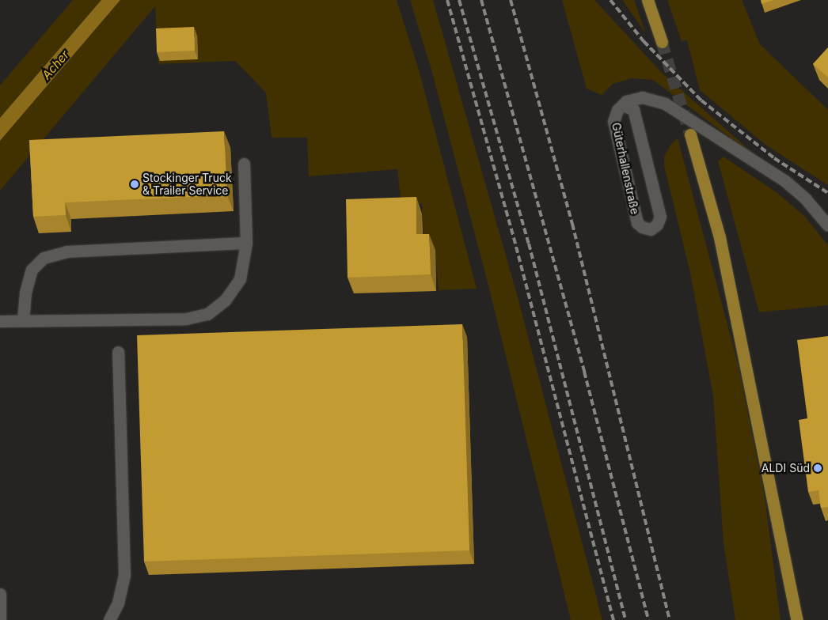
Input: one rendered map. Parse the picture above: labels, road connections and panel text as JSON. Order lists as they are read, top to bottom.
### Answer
{
  "streets": {
    "street": ["Güterhallenstraße"]
  },
  "water": ["Acher"],
  "places": ["Stockinger Truck & Trailer Service", "ALDI Süd"]
}
